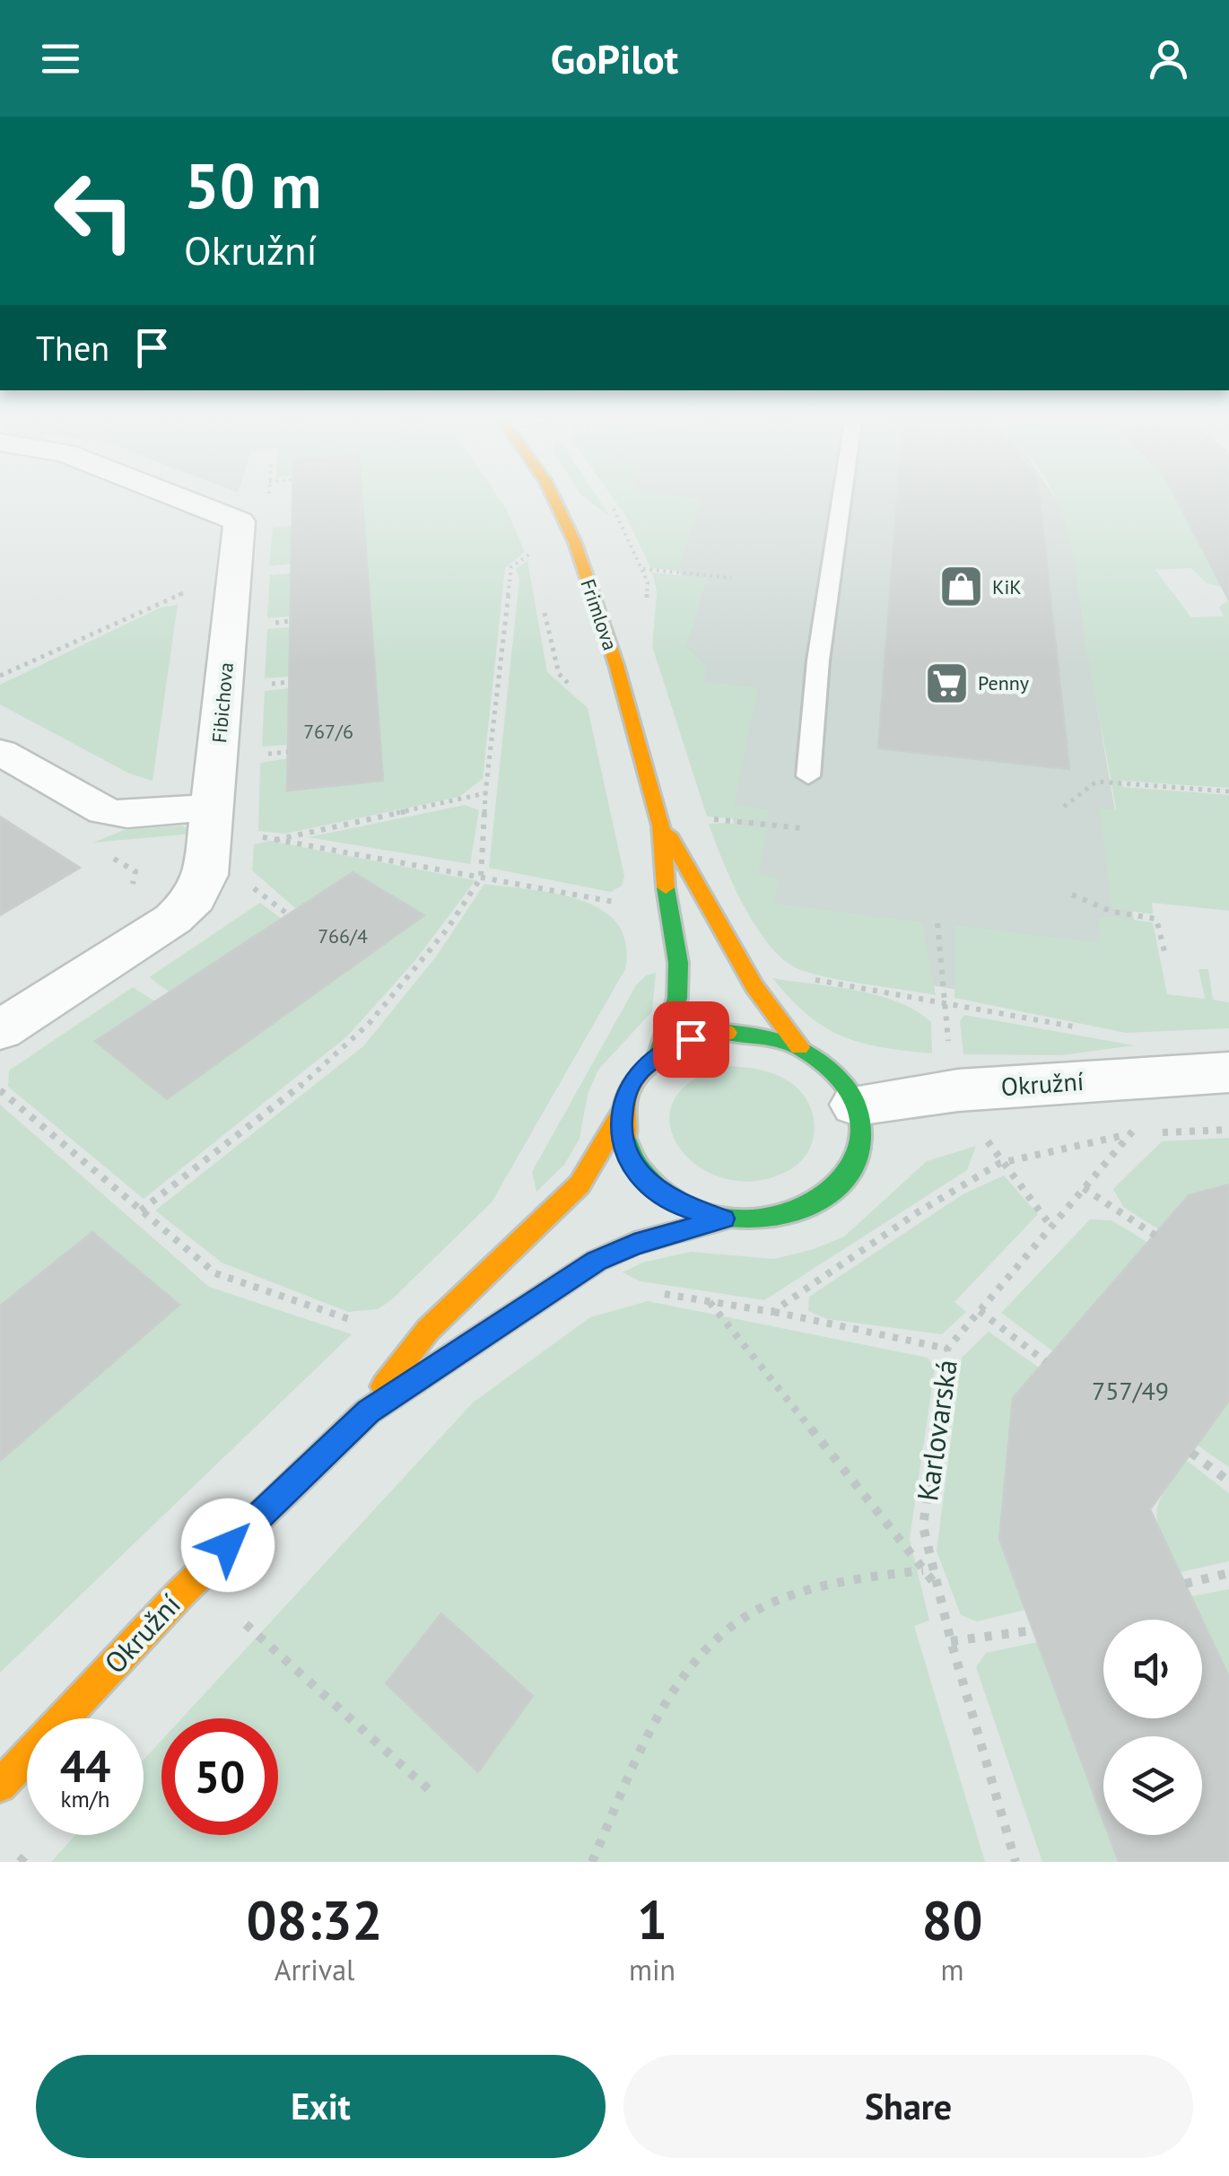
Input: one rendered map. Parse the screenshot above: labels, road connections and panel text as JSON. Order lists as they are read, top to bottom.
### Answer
{
  "streets": {
    "main road": ["Frimlova", "Okružní"],
    "street": ["Fibichova"],
    "path": ["Karlovarská"]
  },
  "crossings": [
    ["Frimlova", "Okružní"],
    ["Okružní", "Karlovarská"]
  ],
  "places": {
    "shop": ["KiK"],
    "supermarket": ["Penny"]
  },
  "house_numbers": ["767/6", "766/4", "757/49"],
  "page": {
    "header": "GoPilot",
    "turn": ["50 m", "Okružní"],
    "then": "Then",
    "speed": "44 km/h",
    "limit": "50",
    "eta": [
      "08:32",
      "Arrival",
      "1",
      "min",
      "80",
      "m"
    ],
    "buttons": ["Exit", "Share"]
  }
}
